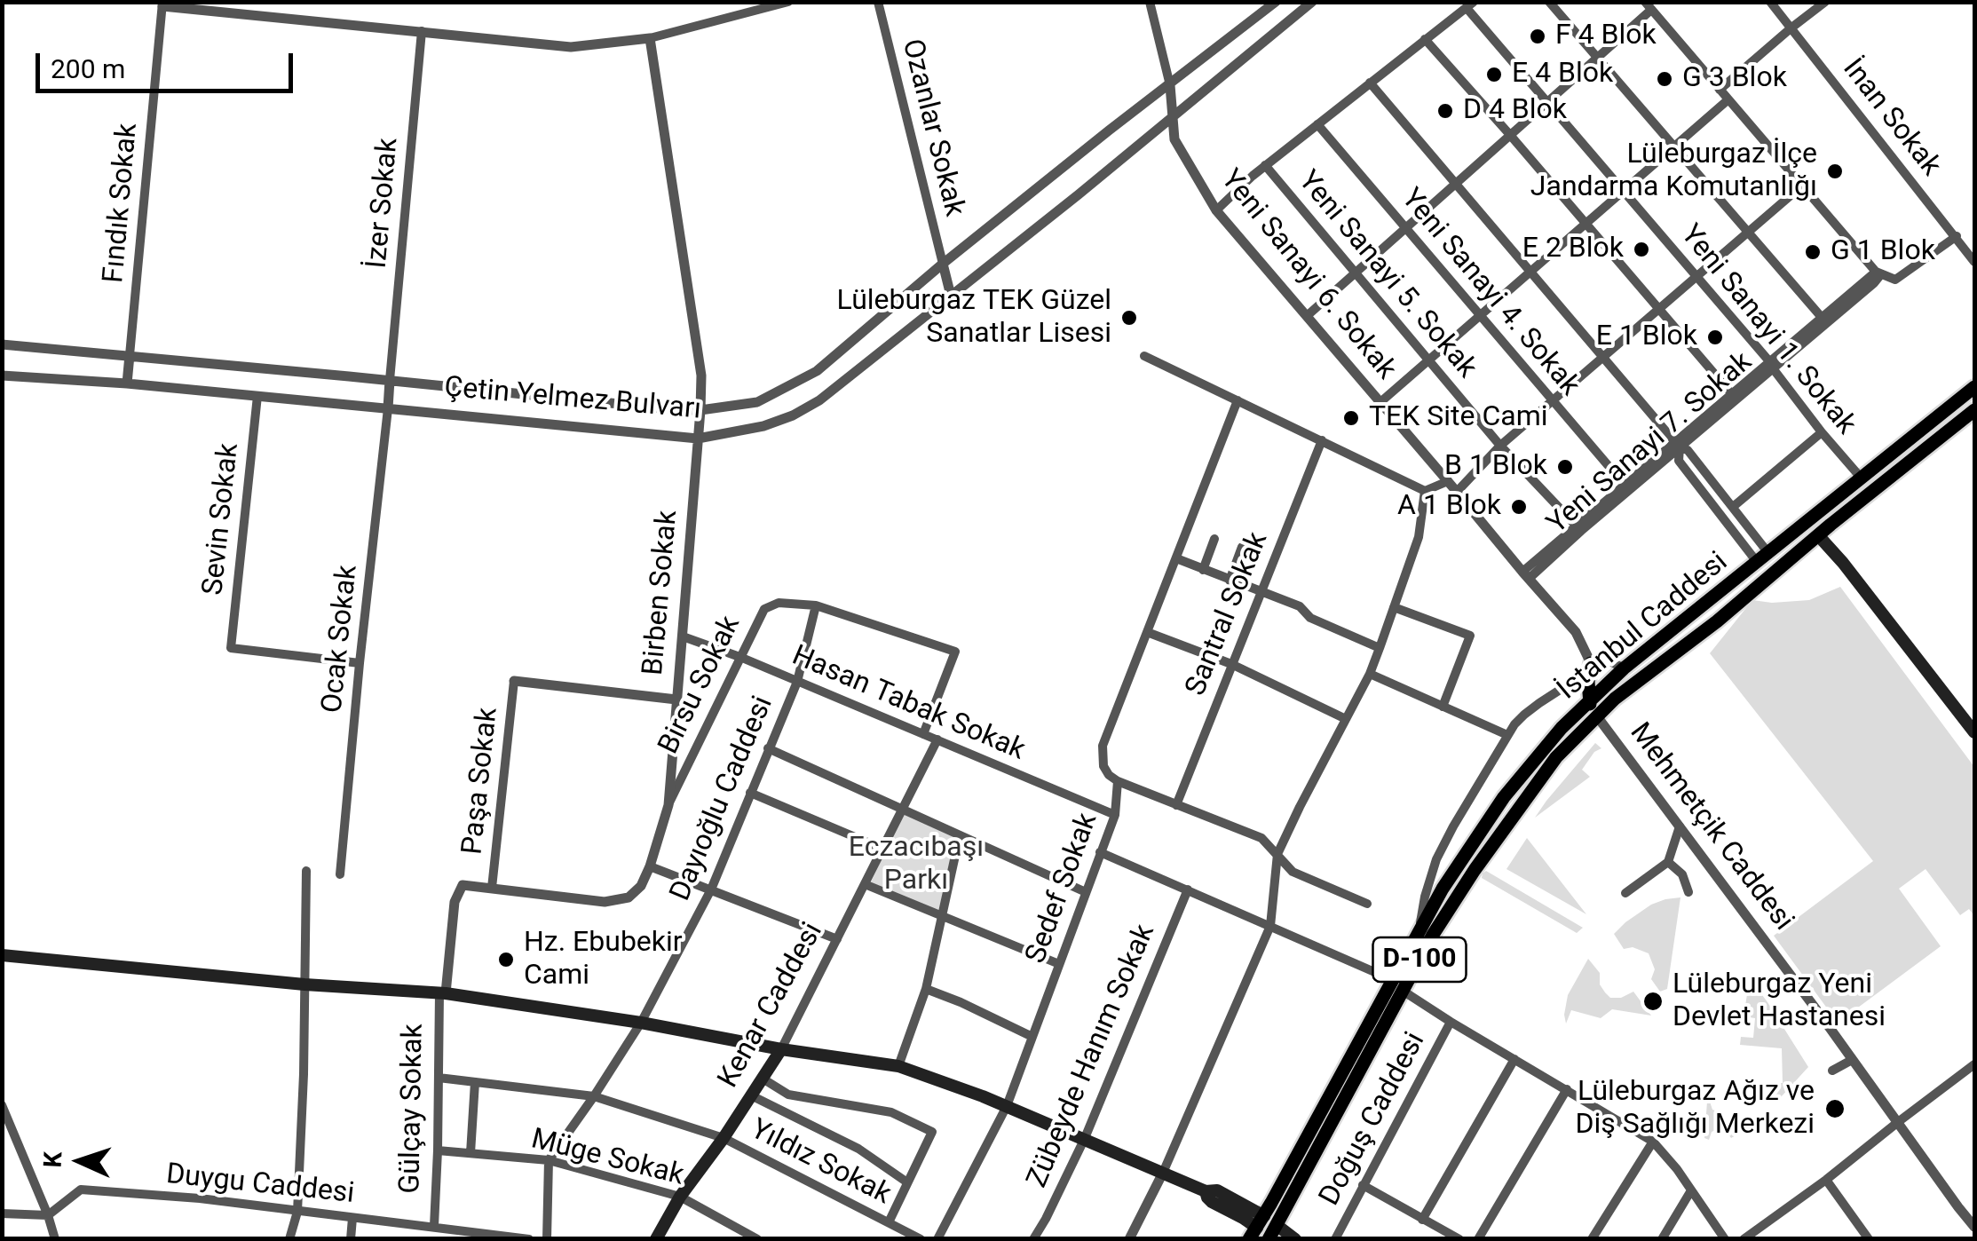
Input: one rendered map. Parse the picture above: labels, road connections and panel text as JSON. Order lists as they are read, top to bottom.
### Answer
{
  "streets": {
    "highway": ["İstanbul Caddesi", "D-100"],
    "main road": ["Kenar Caddesi"],
    "street": [
      "İnan Sokak",
      "Ozanlar Sokak",
      "Fındık Sokak",
      "İzer Sokak",
      "Yeni Sanayi 6. Sokak",
      "Yeni Sanayi 5. Sokak",
      "Yeni Sanayi 4. Sokak",
      "Yeni Sanayi 1. Sokak",
      "Çetin Yelmez Bulvarı",
      "Yeni Sanayi 7. Sokak",
      "Sevin Sokak",
      "Birben Sokak",
      "Santral Sokak",
      "Ocak Sokak",
      "Birsu Sokak",
      "Hasan Tabak Sokak",
      "Paşa Sokak",
      "Dayıoğlu Caddesi",
      "Mehmetçik Caddesi",
      "Sedef Sokak",
      "Zübeyde Hanım Sokak",
      "Gülçay Sokak",
      "Doğuş Caddesi",
      "Müge Sokak",
      "Yıldız Sokak",
      "Duygu Caddesi"
    ]
  },
  "crossings": [
    ["Ozanlar Sokak", "Çetin Yelmez Bulvarı"],
    ["Fındık Sokak", "Çetin Yelmez Bulvarı"],
    ["İzer Sokak", "Çetin Yelmez Bulvarı"],
    ["Yeni Sanayi 6. Sokak", "Çetin Yelmez Bulvarı"],
    ["Yeni Sanayi 6. Sokak", "Yeni Sanayi 7. Sokak"],
    ["Yeni Sanayi 5. Sokak", "Yeni Sanayi 7. Sokak"],
    ["Yeni Sanayi 4. Sokak", "Yeni Sanayi 7. Sokak"],
    ["Yeni Sanayi 1. Sokak", "Yeni Sanayi 7. Sokak"],
    ["Yeni Sanayi 1. Sokak", "İstanbul Caddesi"],
    ["Çetin Yelmez Bulvarı", "Sevin Sokak"],
    ["Çetin Yelmez Bulvarı", "Birben Sokak"],
    ["Çetin Yelmez Bulvarı", "Ocak Sokak"],
    ["Sevin Sokak", "Ocak Sokak"],
    ["Birben Sokak", "Birsu Sokak"],
    ["Birben Sokak", "Hasan Tabak Sokak"],
    ["İstanbul Caddesi", "Mehmetçik Caddesi"],
    ["Birsu Sokak", "Hasan Tabak Sokak"],
    ["Birsu Sokak", "Paşa Sokak"],
    ["Birsu Sokak", "Dayıoğlu Caddesi"],
    ["Birsu Sokak", "Gülçay Sokak"],
    ["Hasan Tabak Sokak", "Dayıoğlu Caddesi"],
    ["Hasan Tabak Sokak", "Sedef Sokak"],
    ["Hasan Tabak Sokak", "Kenar Caddesi"],
    ["Paşa Sokak", "Gülçay Sokak"],
    ["Dayıoğlu Caddesi", "Müge Sokak"],
    ["Dayıoğlu Caddesi", "Yıldız Sokak"],
    ["Kenar Caddesi", "Müge Sokak"],
    ["Kenar Caddesi", "Yıldız Sokak"],
    ["Gülçay Sokak", "Müge Sokak"],
    ["Gülçay Sokak", "Yıldız Sokak"],
    ["Gülçay Sokak", "Duygu Caddesi"]
  ],
  "parks": ["Eczacıbaşı Parkı"],
  "places": [
    "F 4 Blok",
    "E 4 Blok",
    "G 3 Blok",
    "D 4 Blok",
    "Lüleburgaz İlçe Jandarma Komutanlığı",
    "E 2 Blok",
    "G 1 Blok",
    "Lüleburgaz TEK Güzel Sanatlar Lisesi",
    "E 1 Blok",
    "TEK Site Cami",
    "B 1 Blok",
    "A 1 Blok",
    "Hz. Ebubekir Cami",
    "Lüleburgaz Yeni Devlet Hastanesi",
    "Lüleburgaz Ağız ve Diş Sağlığı Merkezi"
  ],
  "scale_bar": "200 m",
  "north": "left"
}
